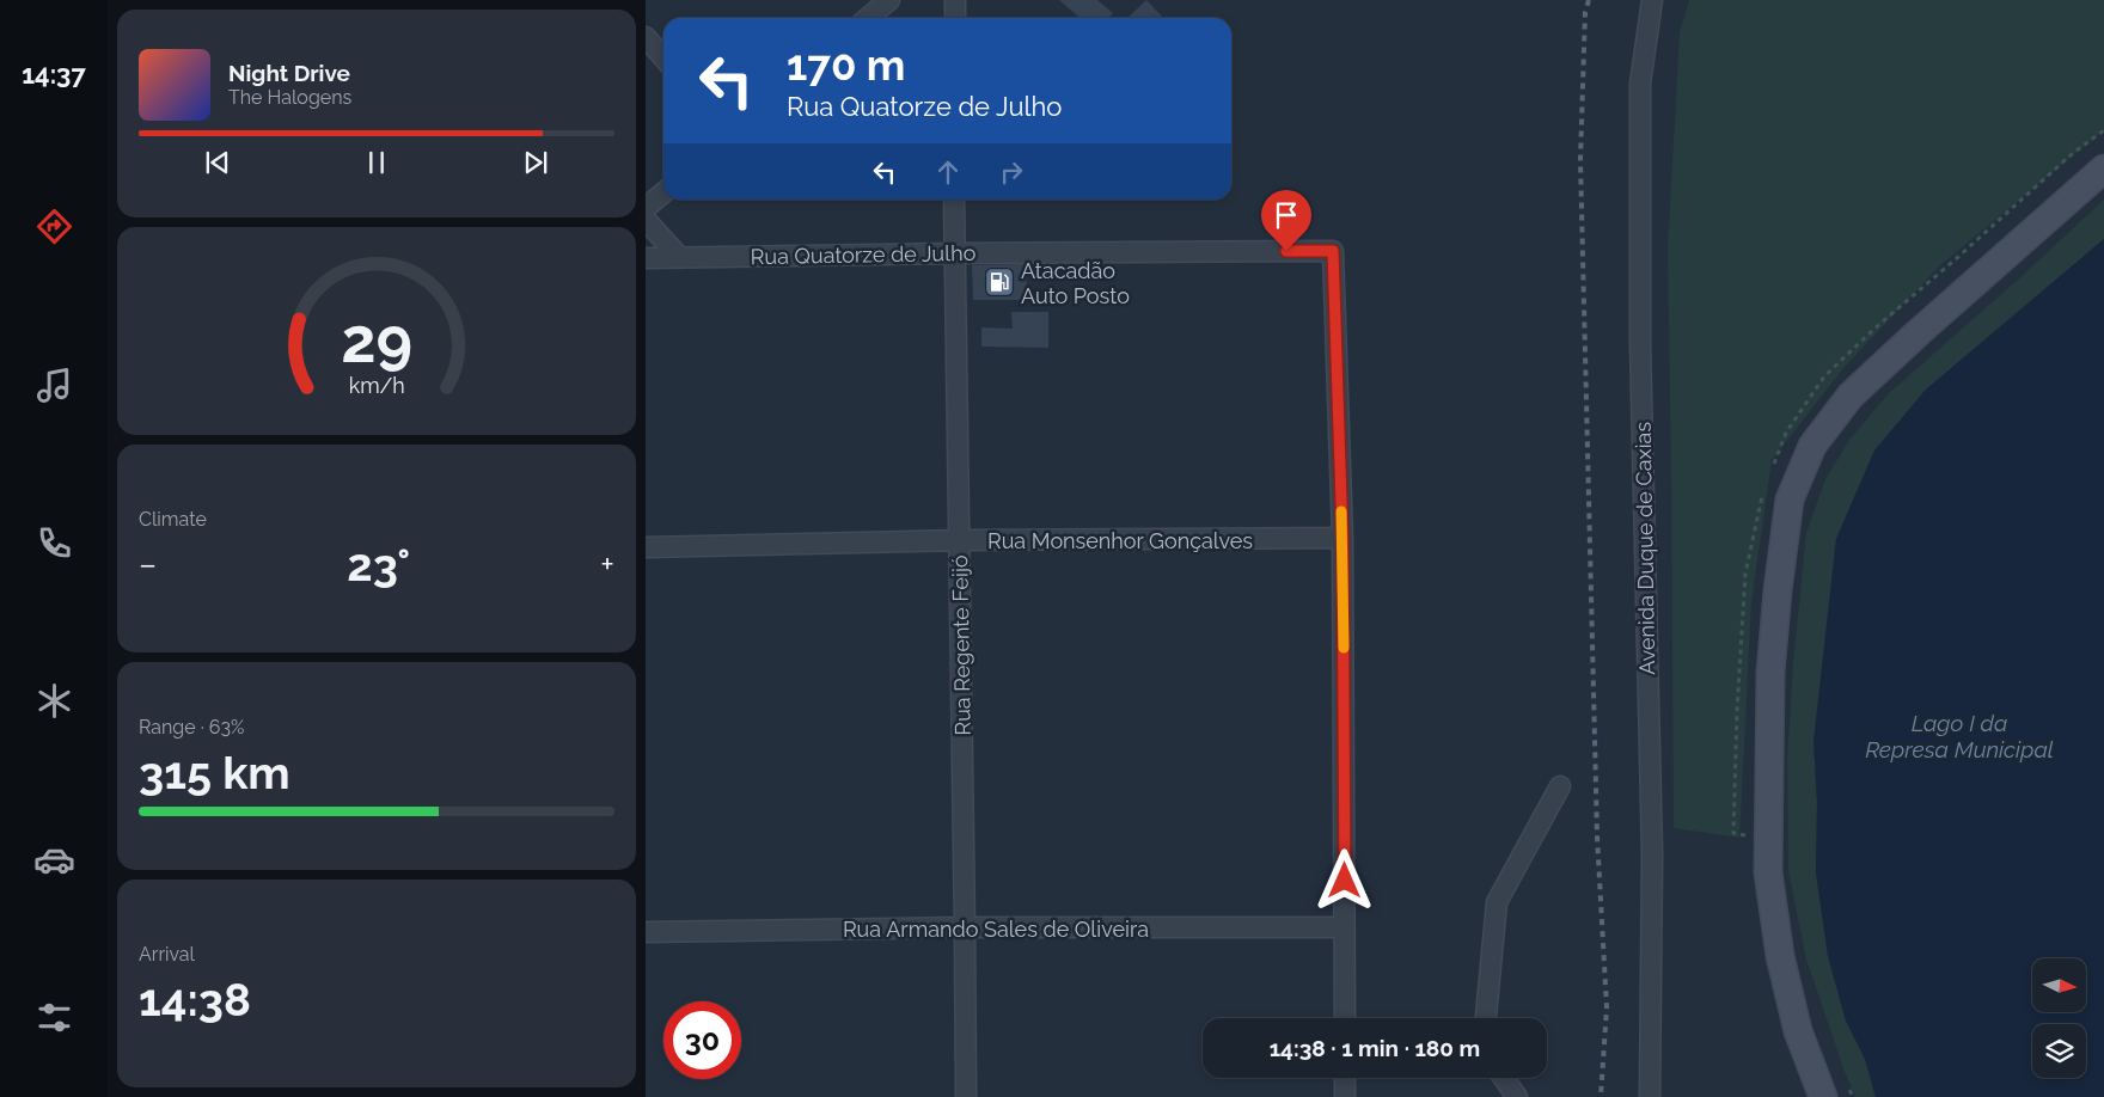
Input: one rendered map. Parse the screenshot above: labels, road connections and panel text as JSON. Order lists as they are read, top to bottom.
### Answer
{
  "streets": {
    "street": [
      "Rua Quatorze de Julho",
      "Rua Monsenhor Gonçalves",
      "Avenida Duque de Caxias",
      "Rua Regente Feijó",
      "Rua Armando Sales de Oliveira"
    ]
  },
  "crossings": [
    ["Rua Quatorze de Julho", "Rua Monsenhor Gonçalves"],
    ["Rua Quatorze de Julho", "Rua Regente Feijó"],
    ["Rua Monsenhor Gonçalves", "Rua Regente Feijó"],
    ["Rua Regente Feijó", "Rua Armando Sales de Oliveira"]
  ],
  "water": ["Lago I da Represa Municipal"],
  "places": {
    "fuel station": ["Atacadão Auto Posto"]
  },
  "north": "right",
  "page": {
    "tabs": "14:37",
    "turn": ["170 m", "Rua Quatorze de Julho"],
    "song": ["Night Drive", "The Halogens"],
    "tile": [
      "Climate",
      ["Range · 63%", "315 km"],
      ["Arrival", "14:38"]
    ],
    "heat": ["−", "23°", "+"],
    "limit": "30",
    "trip": "14:38 · 1 min · 180 m",
    "gauge": ["29", "km/h"]
  }
}
